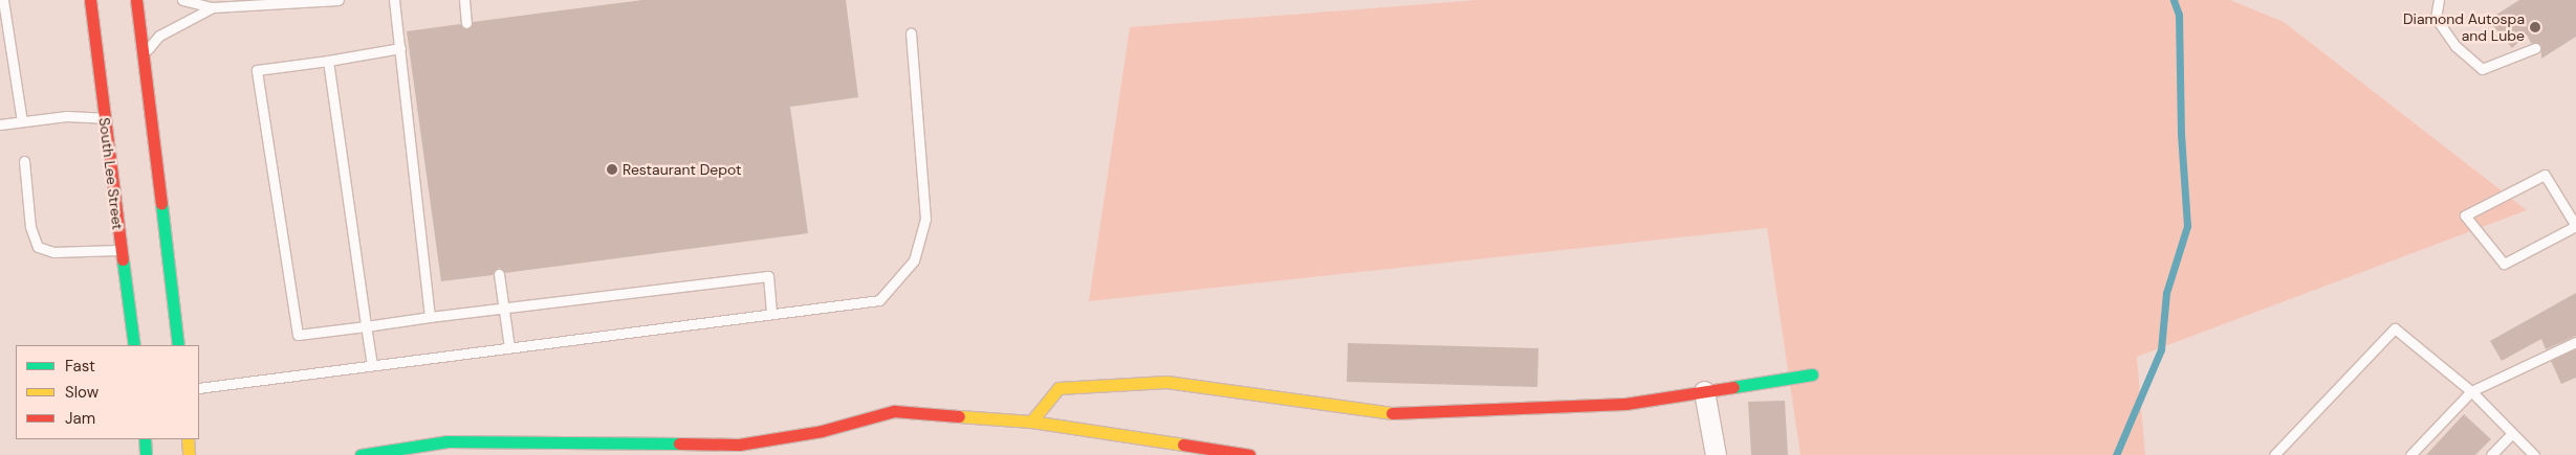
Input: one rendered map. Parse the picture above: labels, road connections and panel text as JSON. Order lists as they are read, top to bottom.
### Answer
{
  "streets": {
    "street": ["South Lee Street"]
  },
  "places": ["Diamond Autospa and Lube", "Restaurant Depot"],
  "legend": ["Fast", "Slow", "Jam"]
}
